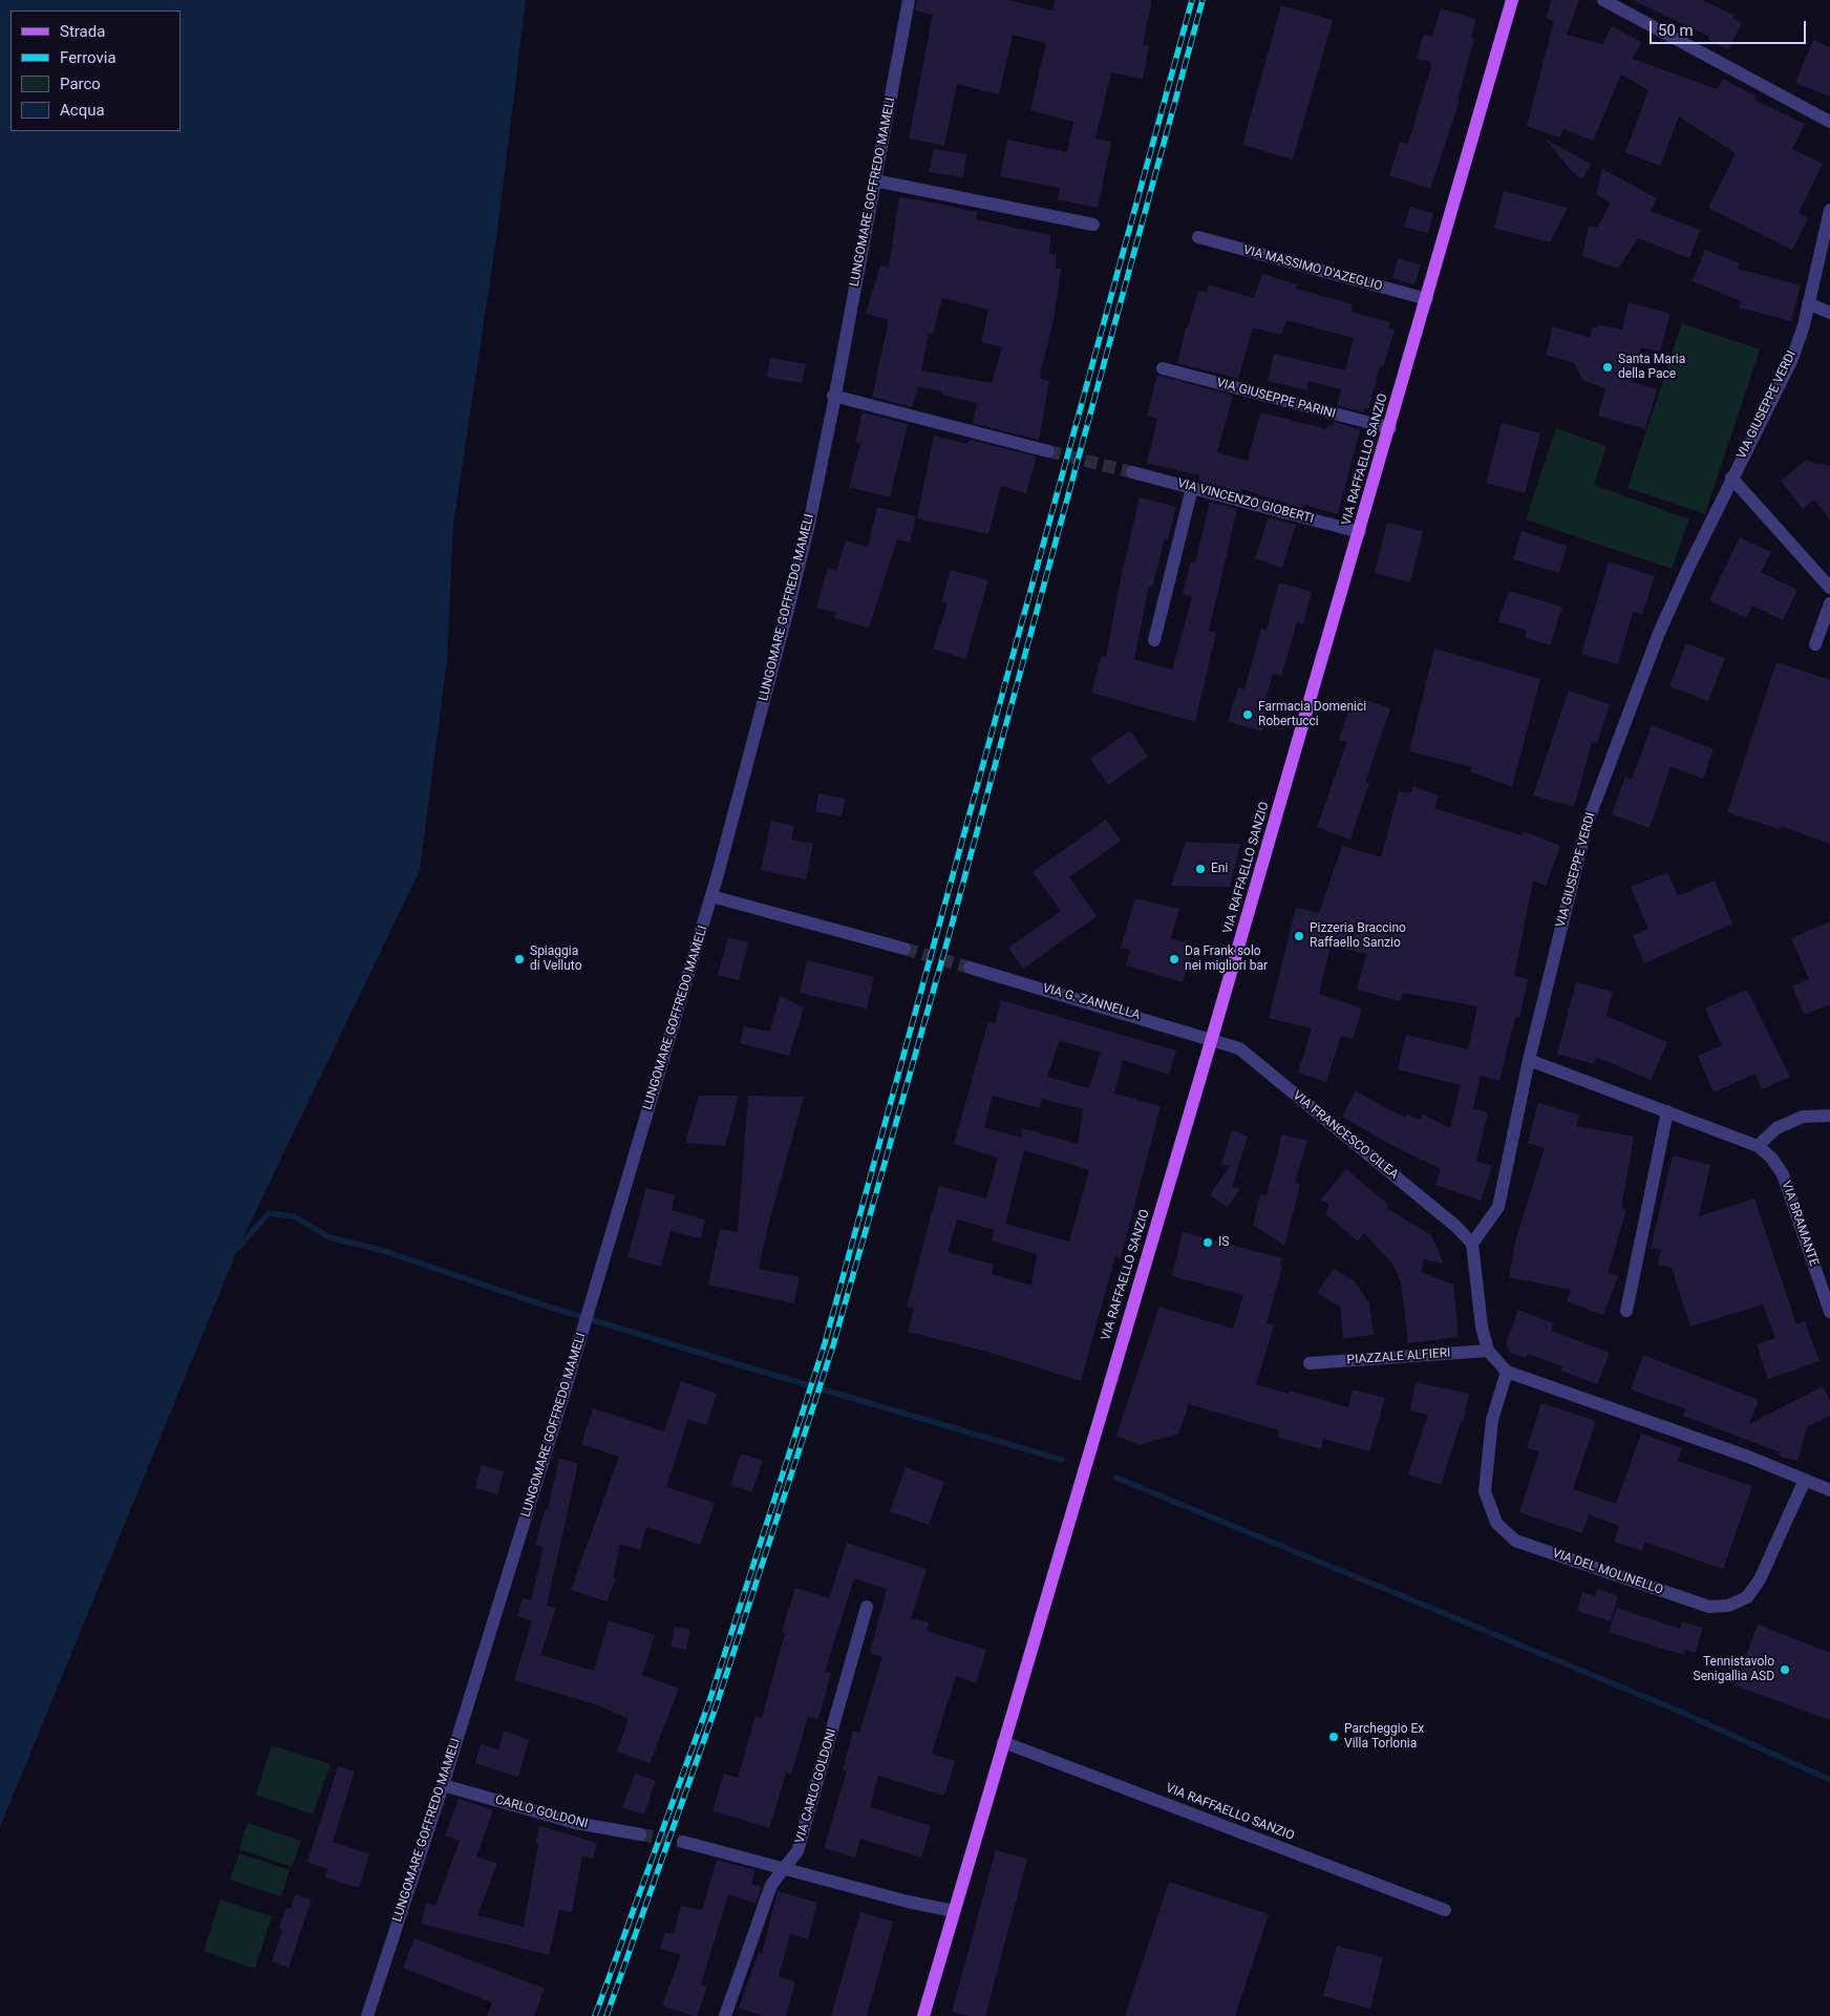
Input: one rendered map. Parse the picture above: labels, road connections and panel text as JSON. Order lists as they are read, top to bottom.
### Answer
{
  "streets": {
    "main road": ["VIA RAFFAELLO SANZIO"],
    "street": [
      "LUNGOMARE GOFFREDO MAMELI",
      "VIA MASSIMO D'AZEGLIO",
      "VIA GIUSEPPE PARINI",
      "VIA GIUSEPPE VERDI",
      "VIA VINCENZO GIOBERTI",
      "VIA G. ZANNELLA",
      "VIA FRANCESCO CILEA",
      "VIA BRAMANTE",
      "PIAZZALE ALFIERI",
      "VIA DEL MOLINELLO",
      "VIA CARLO GOLDONI",
      "CARLO GOLDONI"
    ]
  },
  "crossings": [
    ["LUNGOMARE GOFFREDO MAMELI", "CARLO GOLDONI"],
    ["VIA MASSIMO D'AZEGLIO", "VIA RAFFAELLO SANZIO"],
    ["VIA GIUSEPPE PARINI", "VIA RAFFAELLO SANZIO"],
    ["VIA GIUSEPPE VERDI", "VIA FRANCESCO CILEA"],
    ["VIA GIUSEPPE VERDI", "VIA BRAMANTE"],
    ["VIA RAFFAELLO SANZIO", "VIA VINCENZO GIOBERTI"],
    ["VIA RAFFAELLO SANZIO", "VIA G. ZANNELLA"],
    ["VIA RAFFAELLO SANZIO", "VIA FRANCESCO CILEA"],
    ["VIA G. ZANNELLA", "VIA FRANCESCO CILEA"]
  ],
  "places": [
    "Santa Maria della Pace",
    "Farmacia Domenici Robertucci",
    "Eni",
    "Pizzeria Braccino Raffaello Sanzio",
    "Spiaggia di Velluto",
    "Da Frank solo nei migliori bar",
    "IS",
    "Tennistavolo Senigallia ASD",
    "Parcheggio Ex Villa Torlonia"
  ],
  "legend": [
    "Strada",
    "Ferrovia",
    "Parco",
    "Acqua"
  ],
  "scale_bar": "50 m"
}
